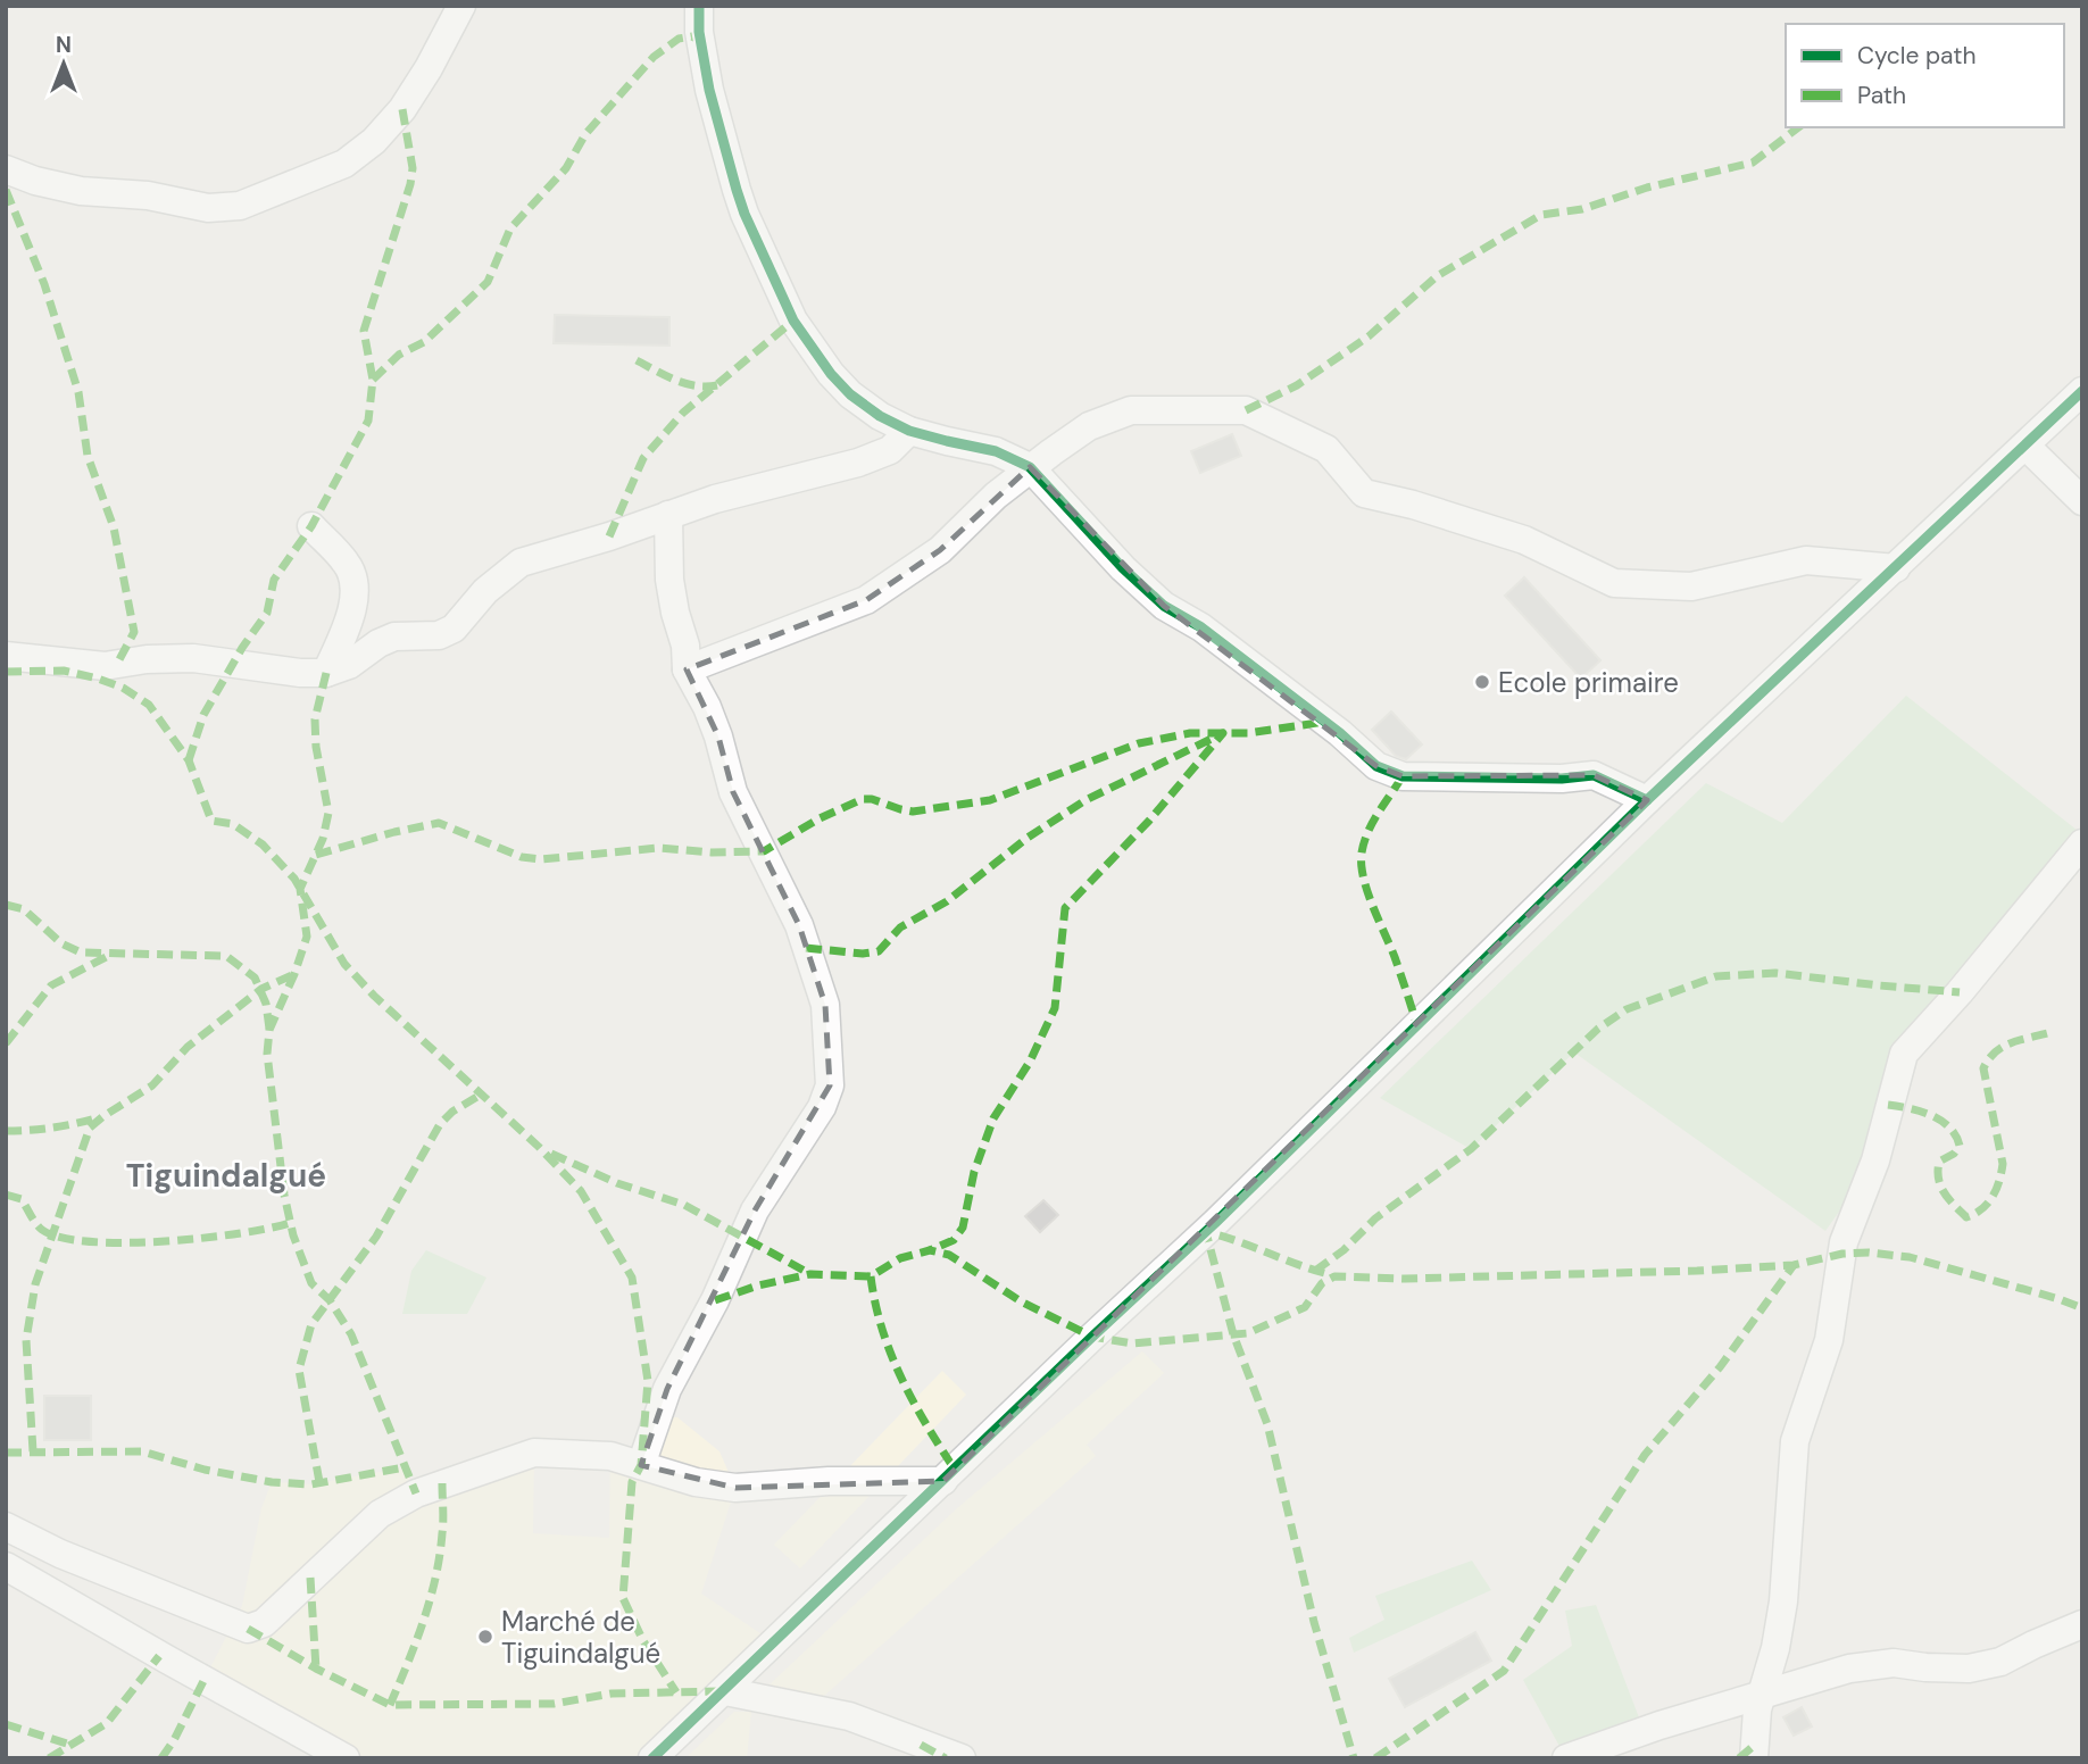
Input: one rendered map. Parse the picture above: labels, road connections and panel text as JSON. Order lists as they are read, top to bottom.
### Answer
{
  "districts": ["Tiguindalgué"],
  "places": ["Ecole primaire", "Marché de Tiguindalgué"],
  "legend": ["Cycle path", "Path"],
  "north": "top"
}
